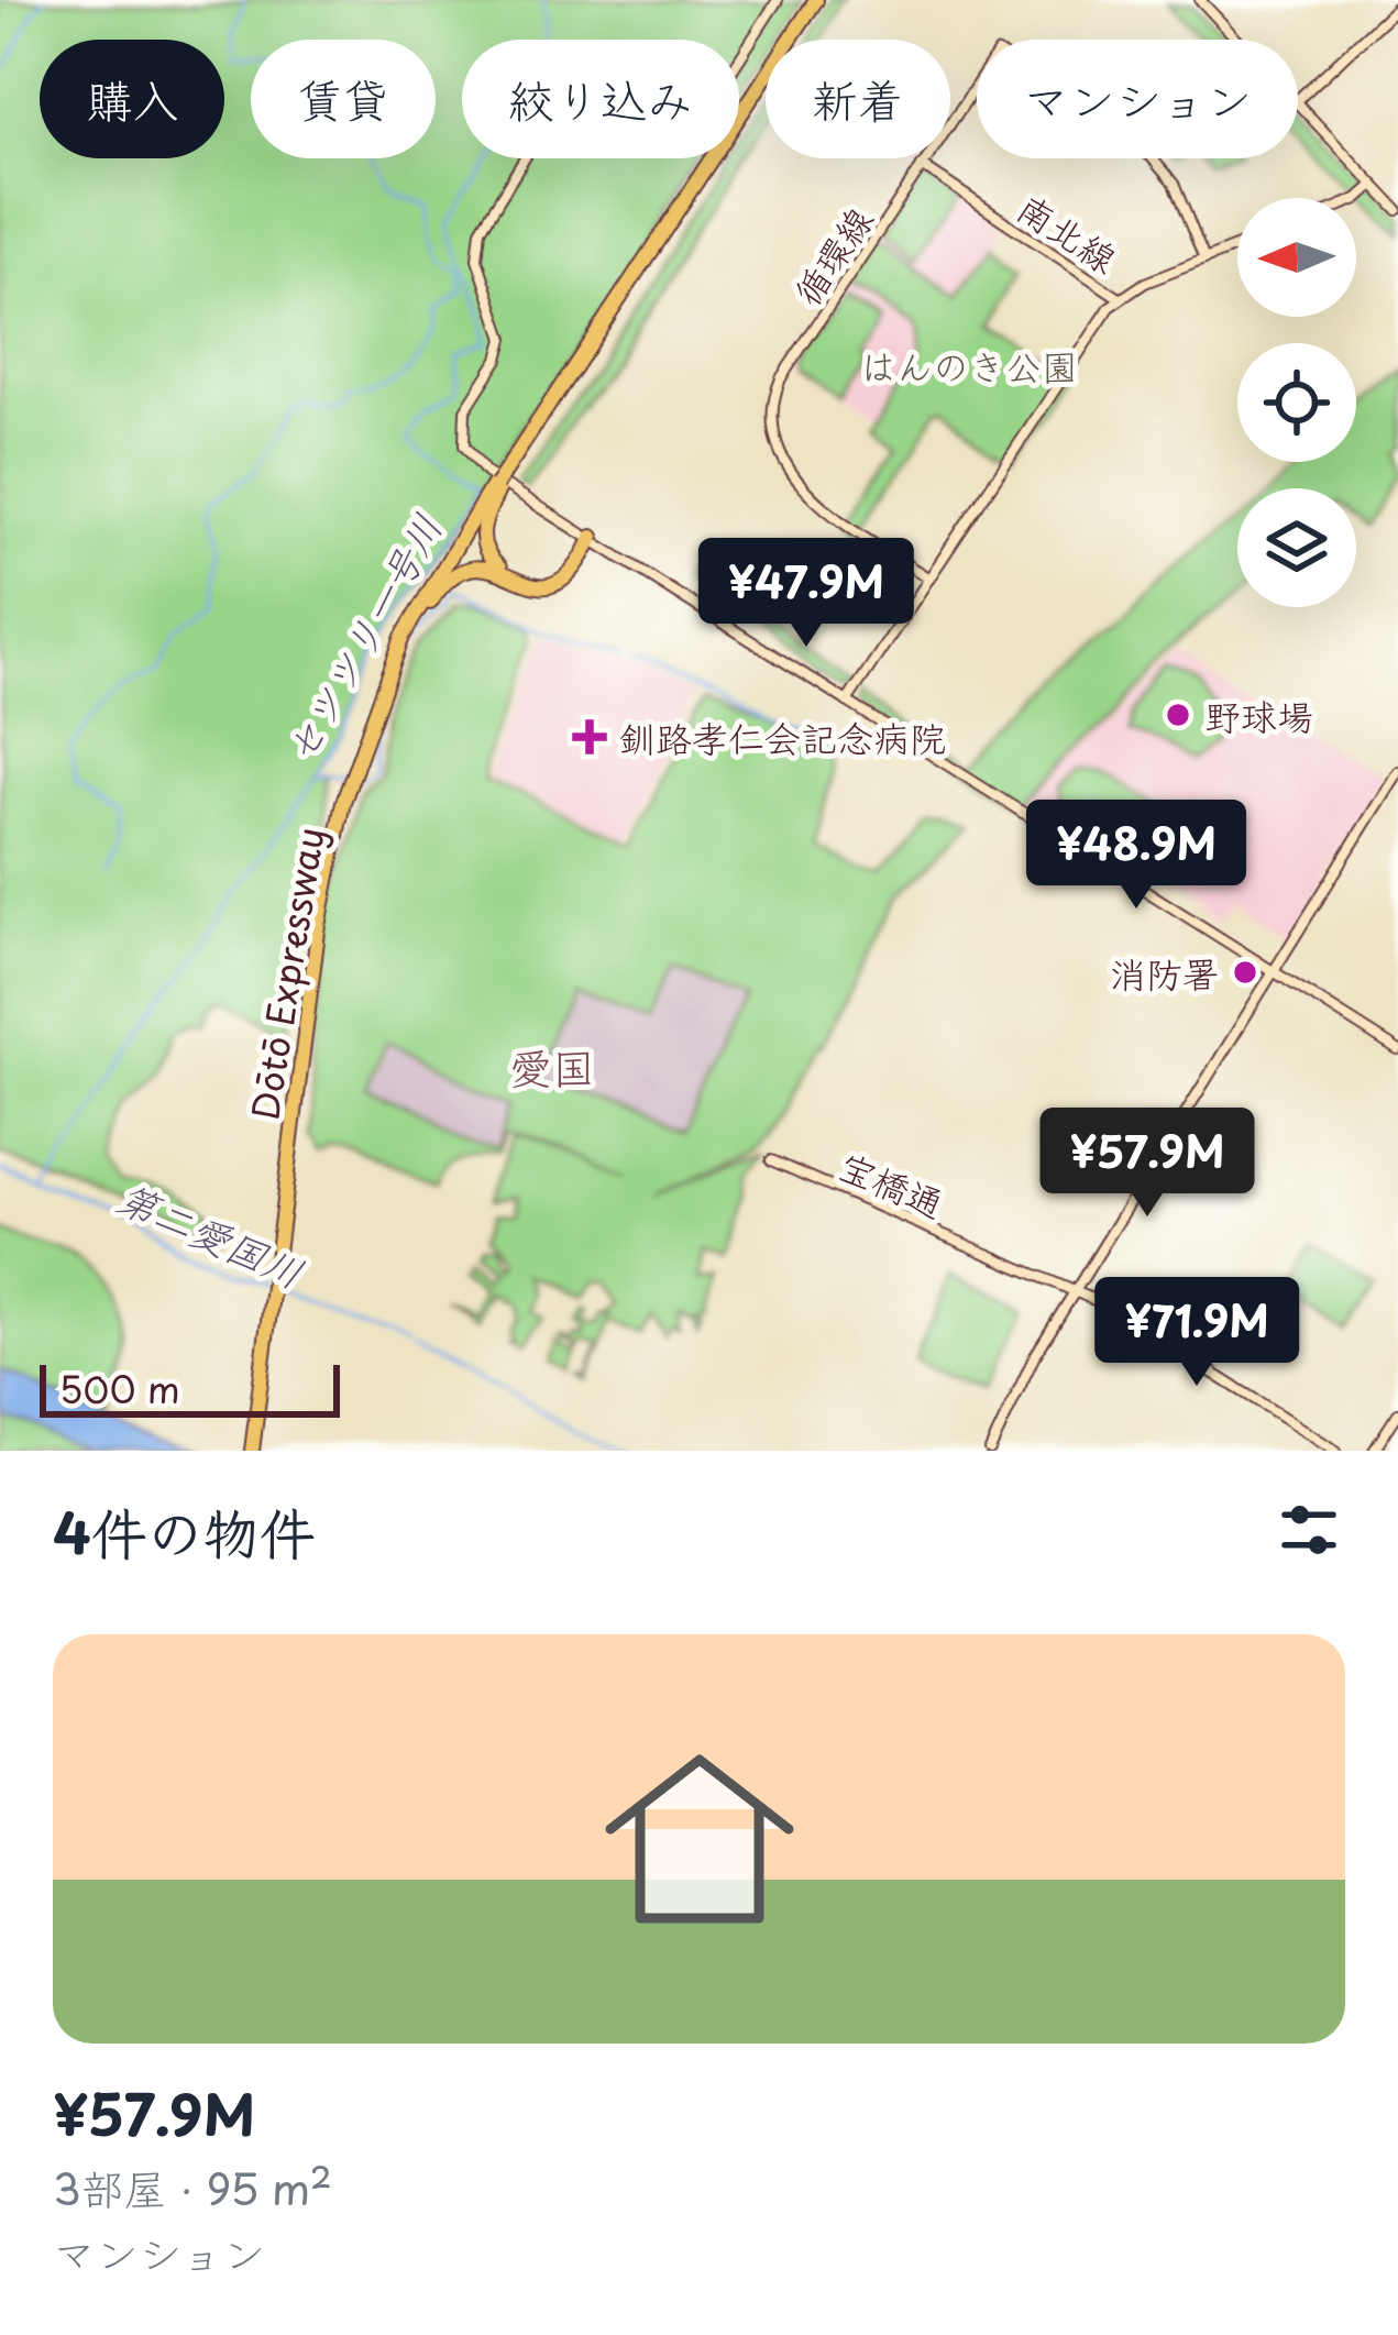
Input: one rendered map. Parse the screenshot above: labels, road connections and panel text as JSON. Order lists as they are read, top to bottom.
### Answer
{
  "streets": {
    "highway": ["Dōtō Expressway"],
    "street": ["南北線", "循環線", "宝橋通"]
  },
  "crossings": [
    ["南北線", "循環線"]
  ],
  "districts": ["愛国"],
  "water": ["セツツリ一号川", "第二愛国川"],
  "parks": ["はんのき公園"],
  "places": {
    "other": ["野球場", "消防署"],
    "health": ["釧路孝仁会記念病院"]
  },
  "scale_bar": "500 m",
  "north": "left",
  "page": {
    "chip": [
      "購入",
      "賃貸",
      "絞り込み",
      "新着",
      "マンション"
    ],
    "price": [
      "¥47.9M",
      "¥48.9M",
      "¥57.9M",
      "¥71.9M"
    ],
    "scale": "500 m",
    "heading": "4件の物件",
    "list": [
      {
        "name": "¥57.9M",
        "note": "3部屋 · 95 m² · マンション"
      }
    ]
  }
}
